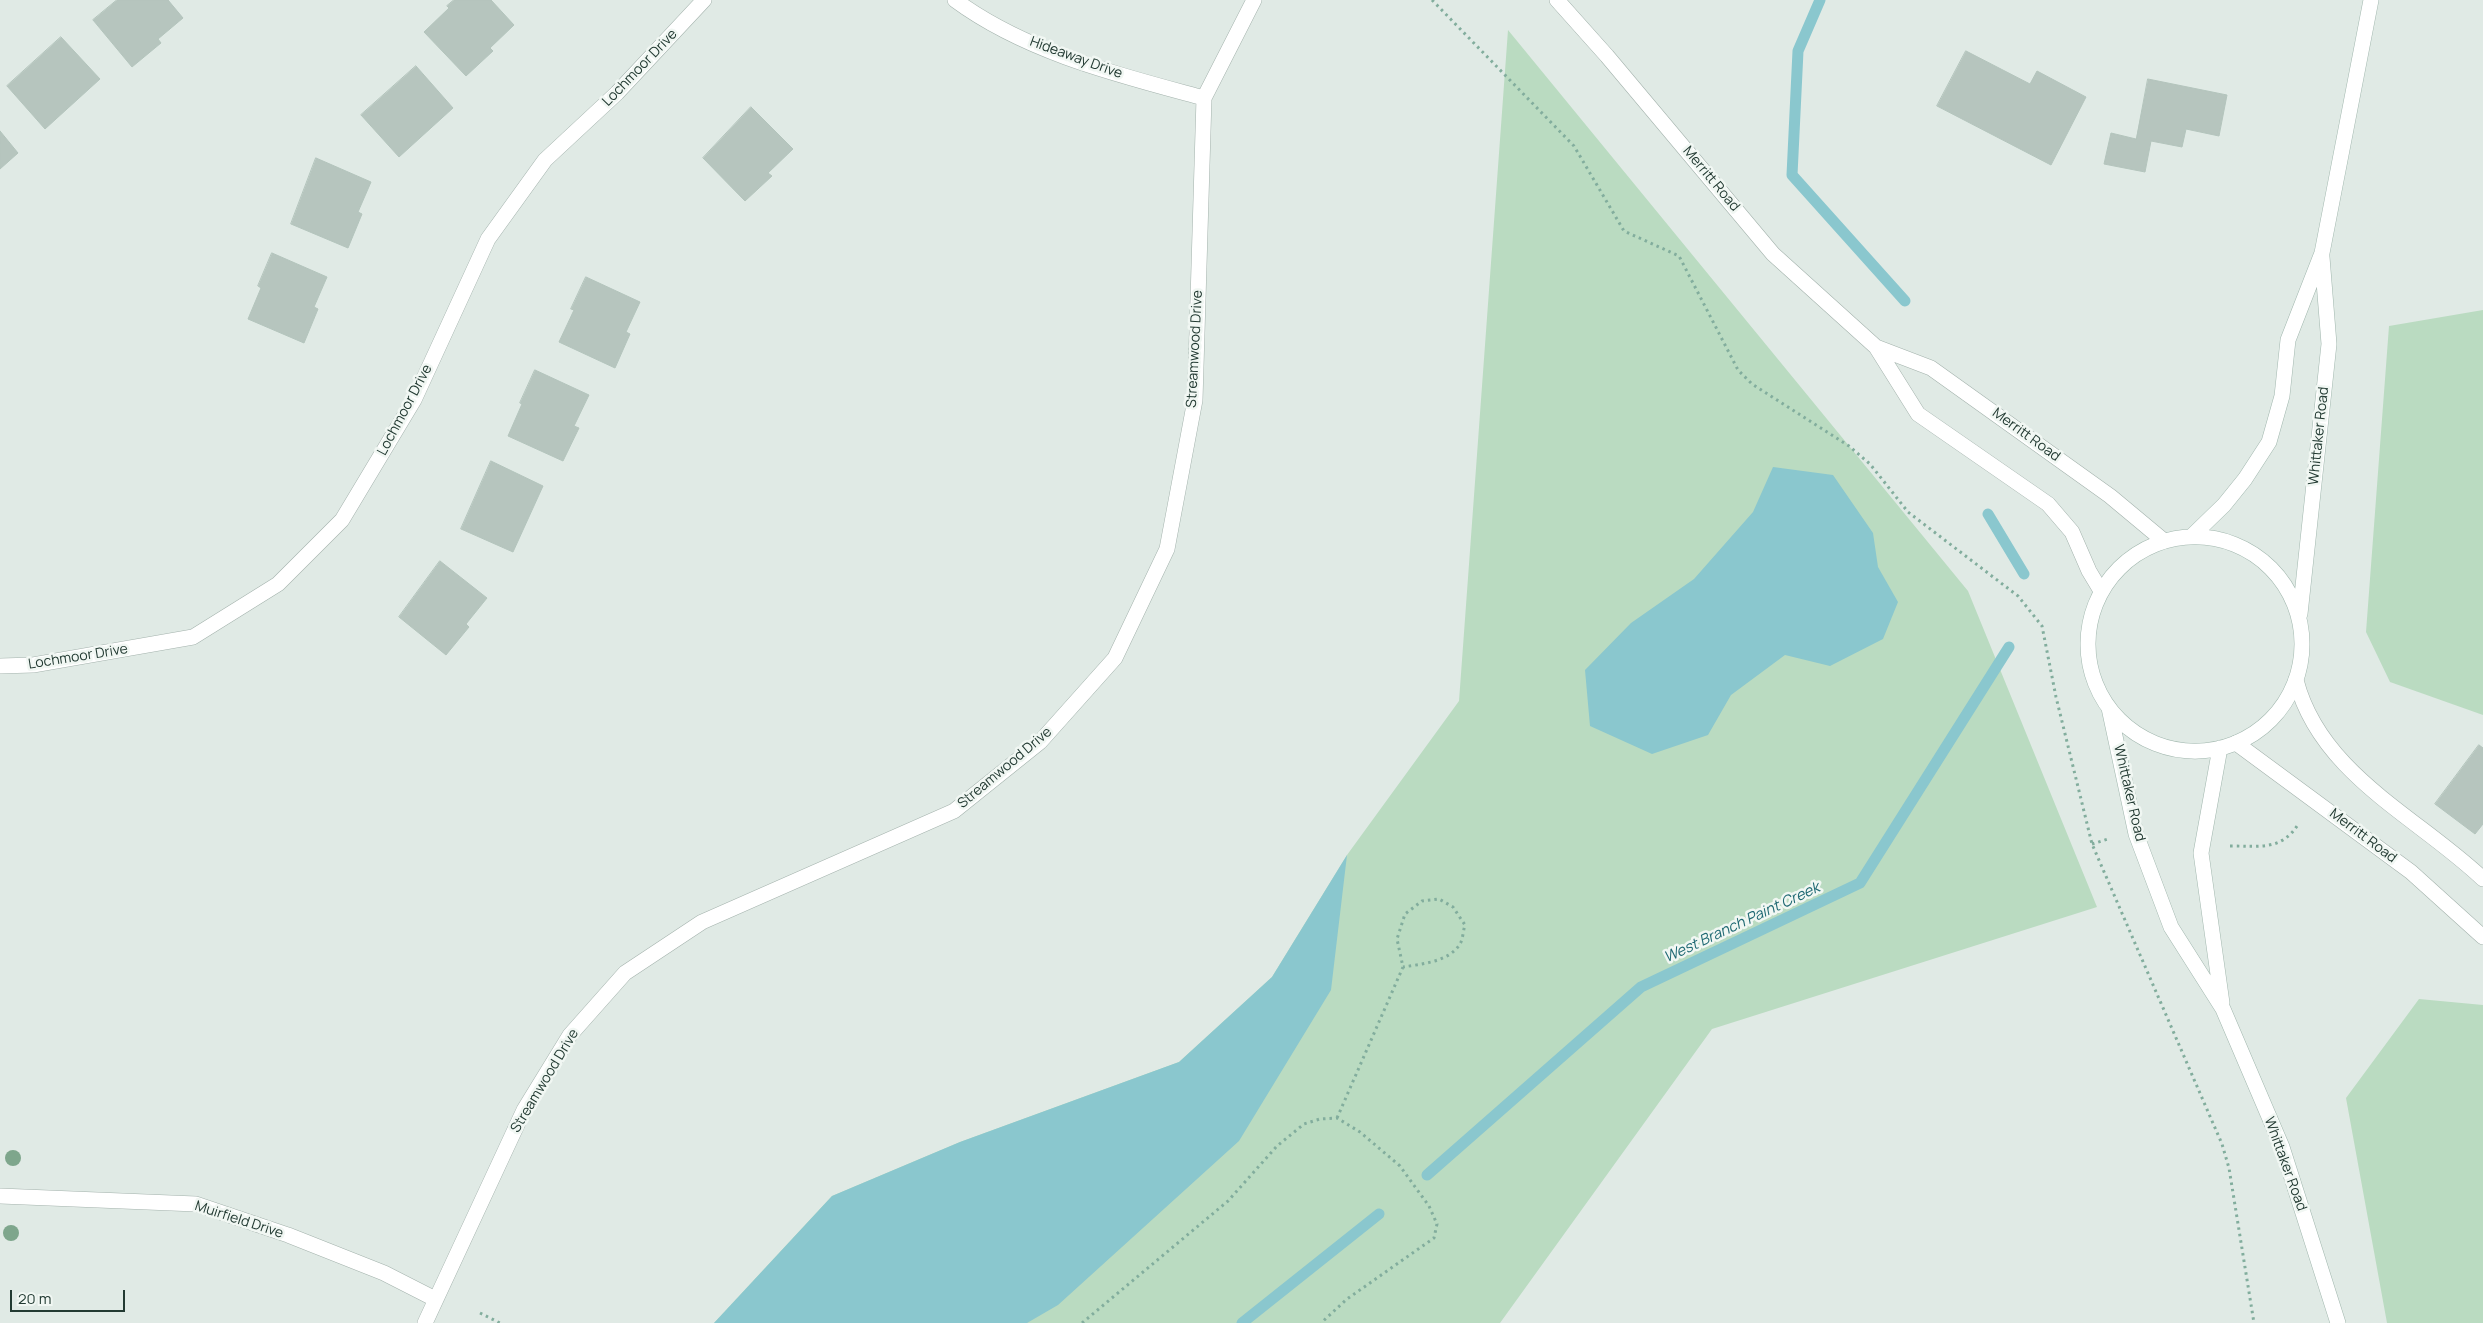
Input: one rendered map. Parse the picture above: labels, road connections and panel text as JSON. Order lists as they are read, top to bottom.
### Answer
{
  "streets": {
    "street": [
      "Hideaway Drive",
      "Lochmoor Drive",
      "Merritt Road",
      "Streamwood Drive",
      "Whittaker Road",
      "Muirfield Drive"
    ]
  },
  "crossings": [
    ["Hideaway Drive", "Streamwood Drive"],
    ["Streamwood Drive", "Muirfield Drive"]
  ],
  "water": ["West Branch Paint Creek"],
  "scale_bar": "20 m"
}
